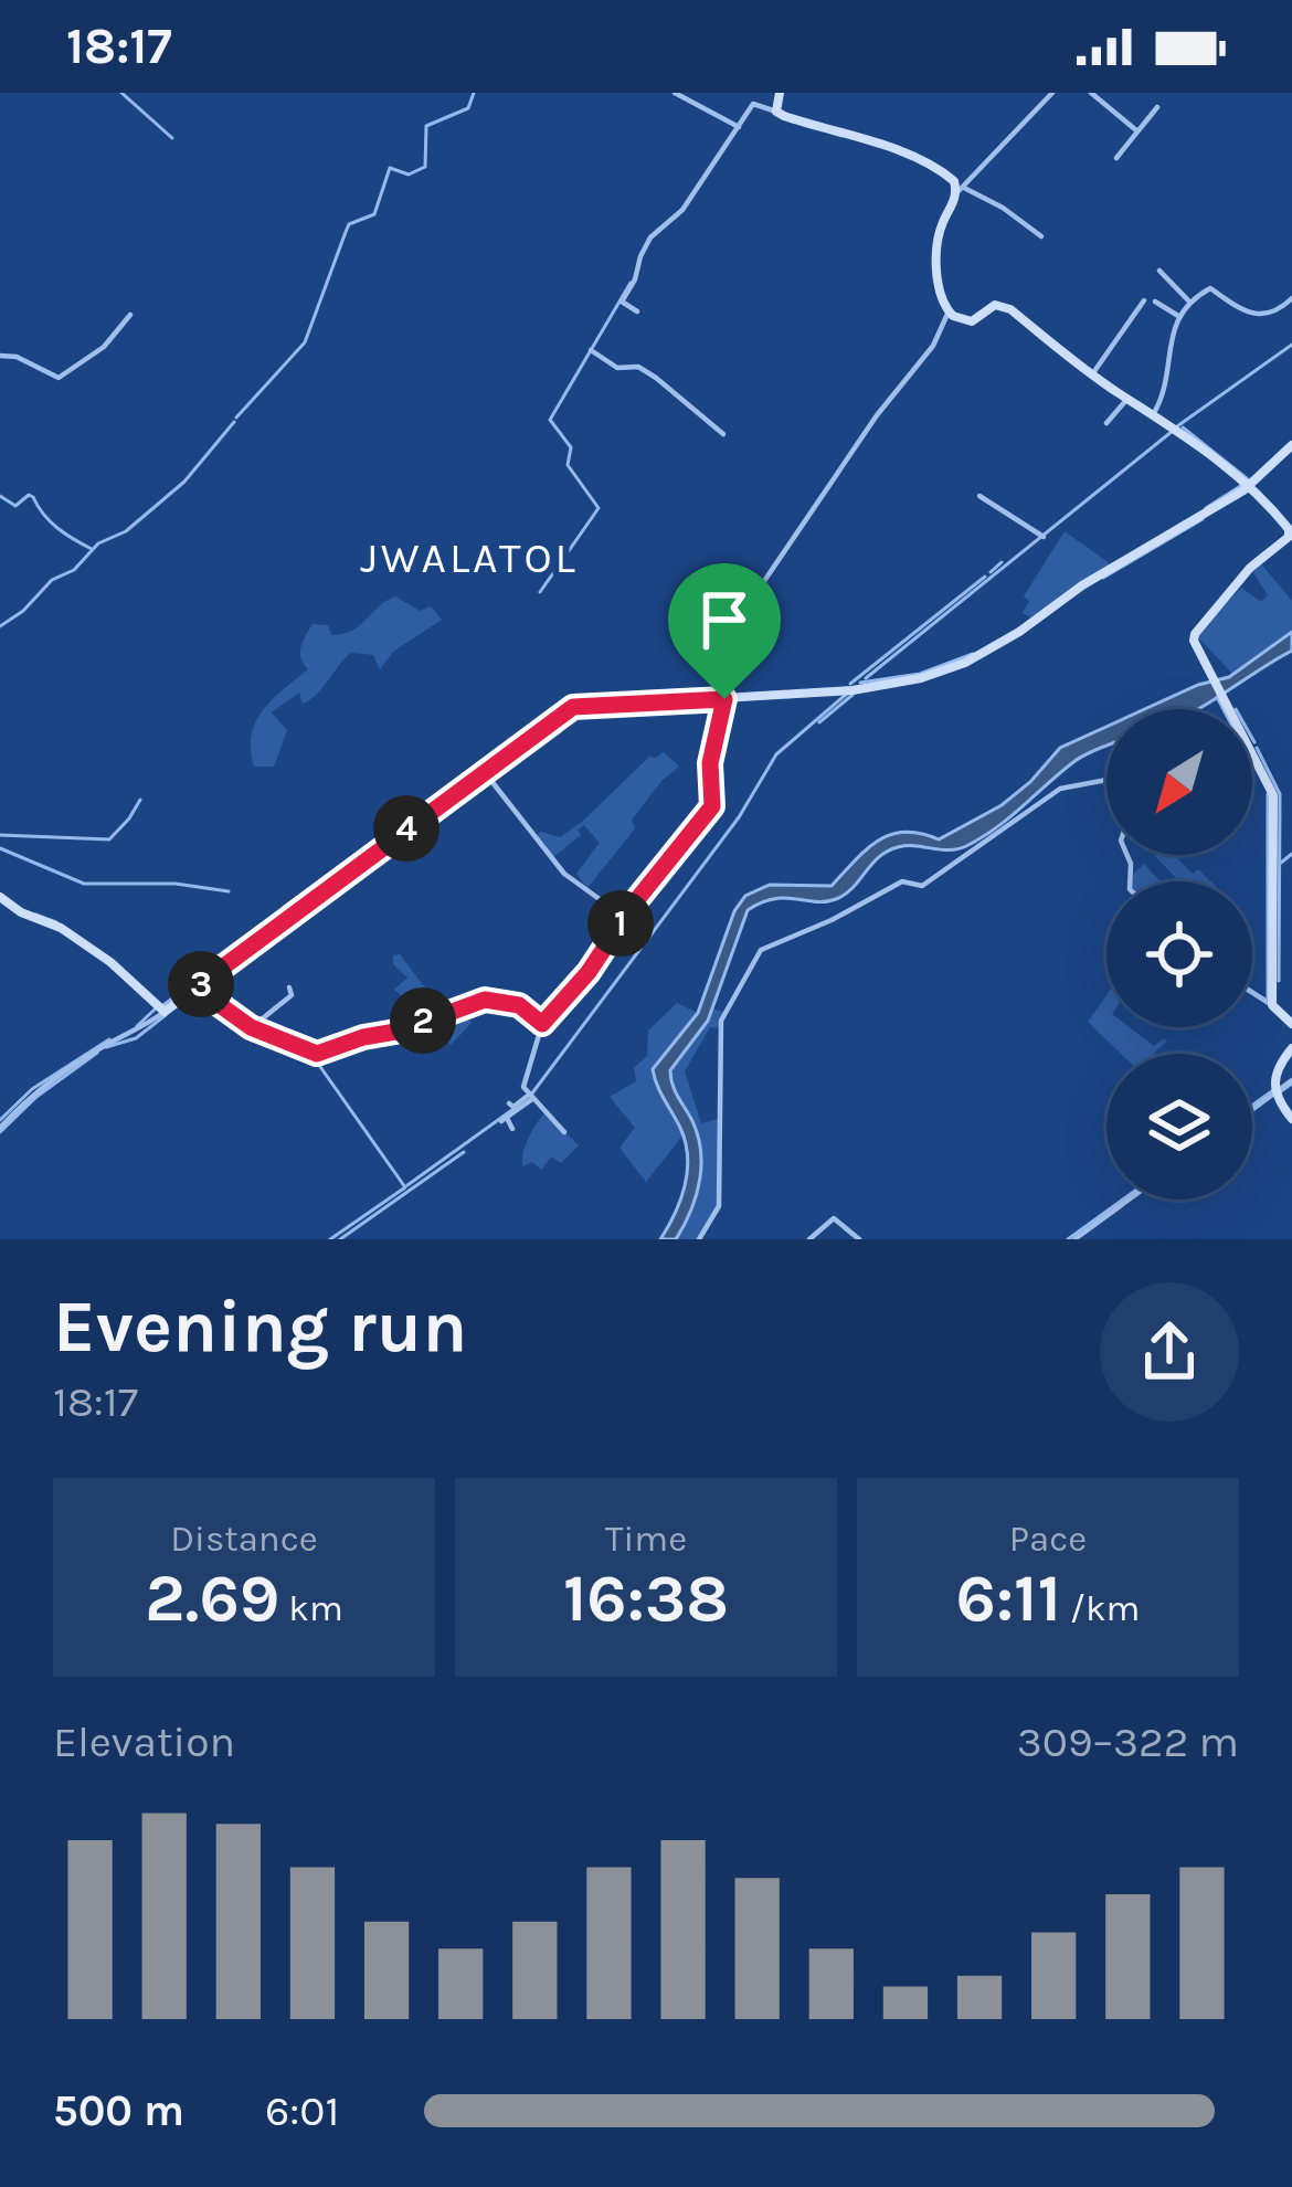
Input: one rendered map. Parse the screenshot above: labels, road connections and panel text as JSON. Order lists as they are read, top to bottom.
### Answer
{
  "districts": ["JWALATOL"],
  "north": "bottom left",
  "page": {
    "status": "18:17",
    "pins": [
      "4",
      "1",
      "3",
      "2"
    ],
    "heading": ["Evening run", "18:17"],
    "stats": [
      ["Distance", "2.69 km"],
      ["Time", "16:38"],
      ["Pace", "6:11 /km"]
    ],
    "chart": ["Elevation", "309–322 m"],
    "list": [
      {
        "name": "500 m",
        "note": "6:01"
      }
    ]
  }
}
